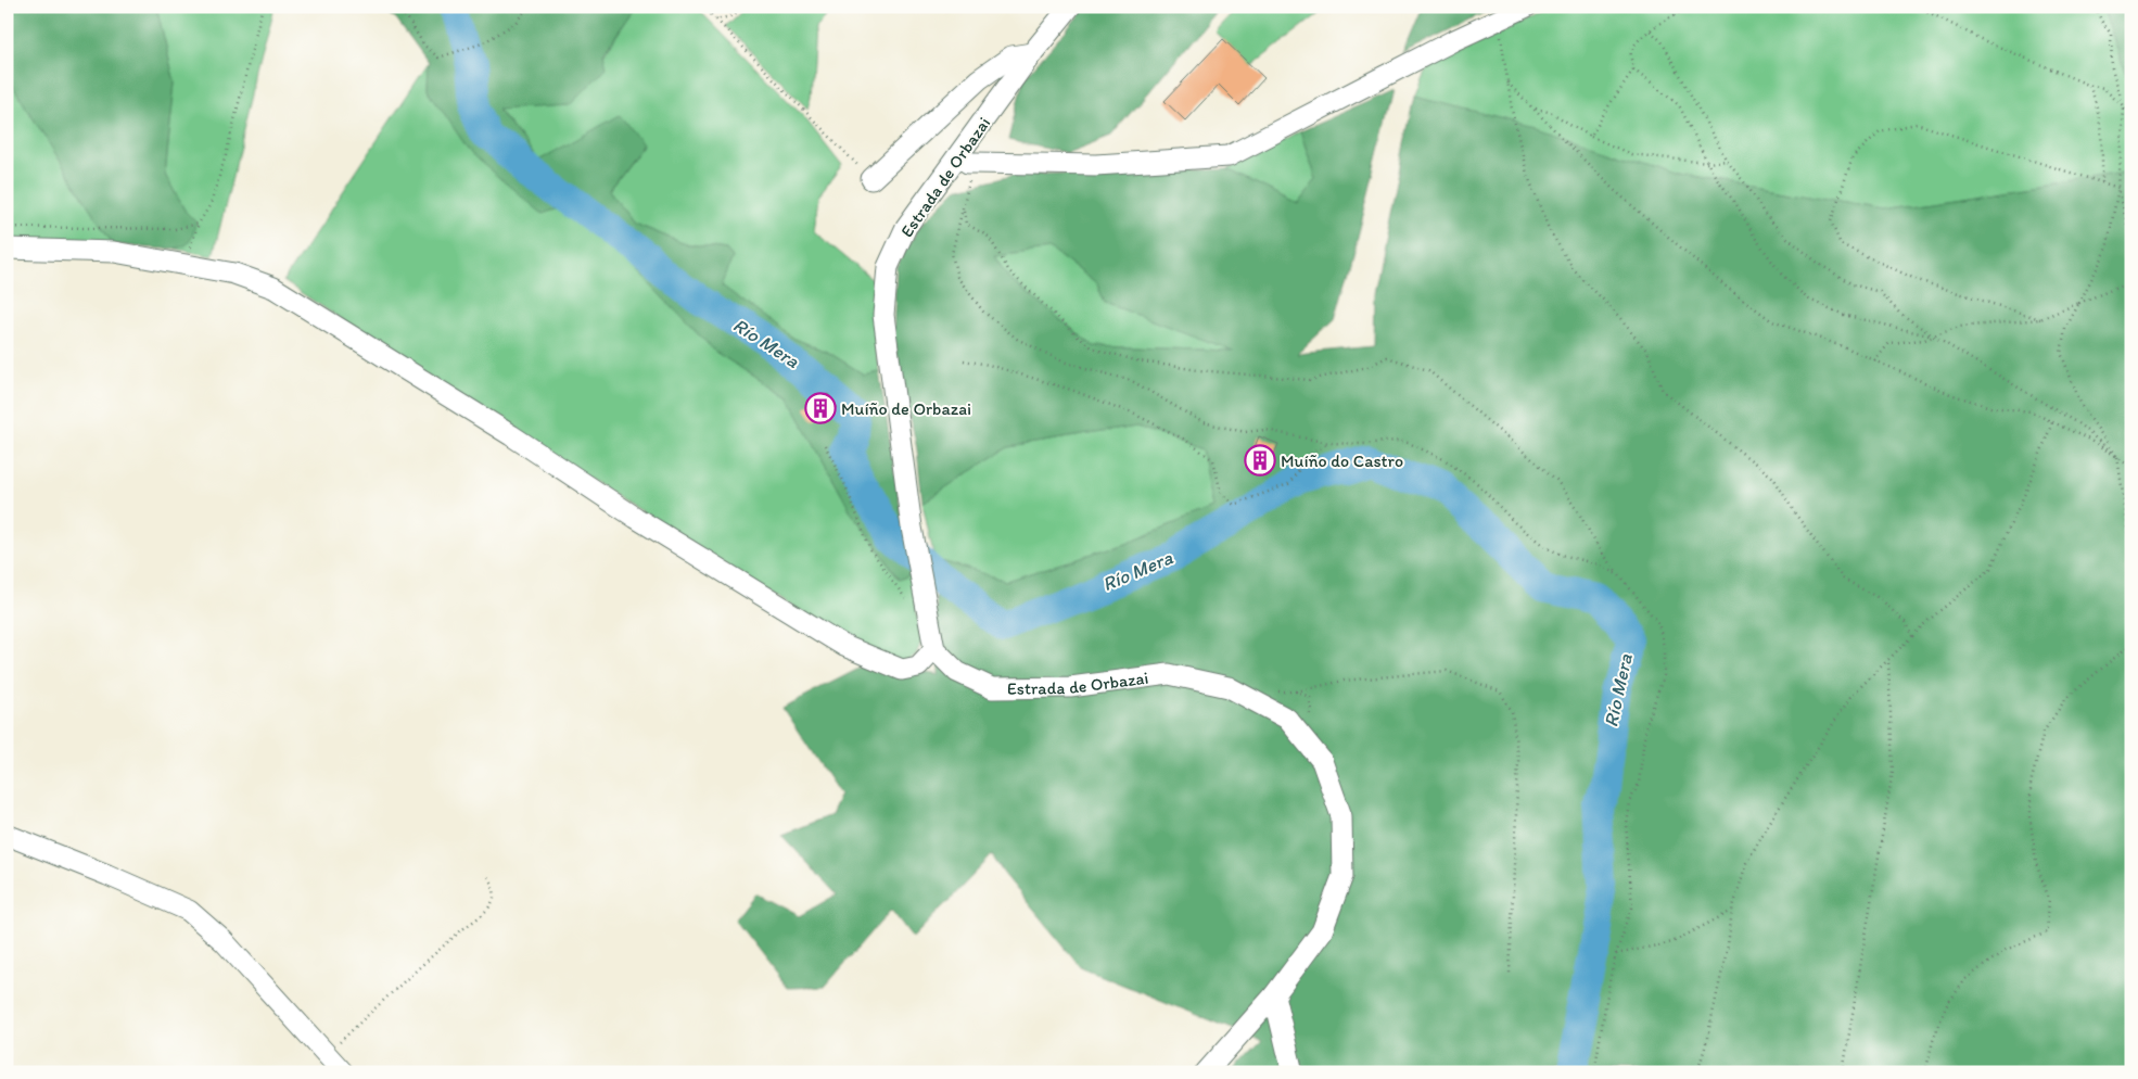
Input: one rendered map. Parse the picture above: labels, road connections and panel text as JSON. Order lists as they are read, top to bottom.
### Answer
{
  "streets": {
    "street": ["Estrada de Orbazai"]
  },
  "water": ["Río Mera"],
  "places": {
    "building": ["Muíño de Orbazai", "Muíño do Castro"]
  }
}
